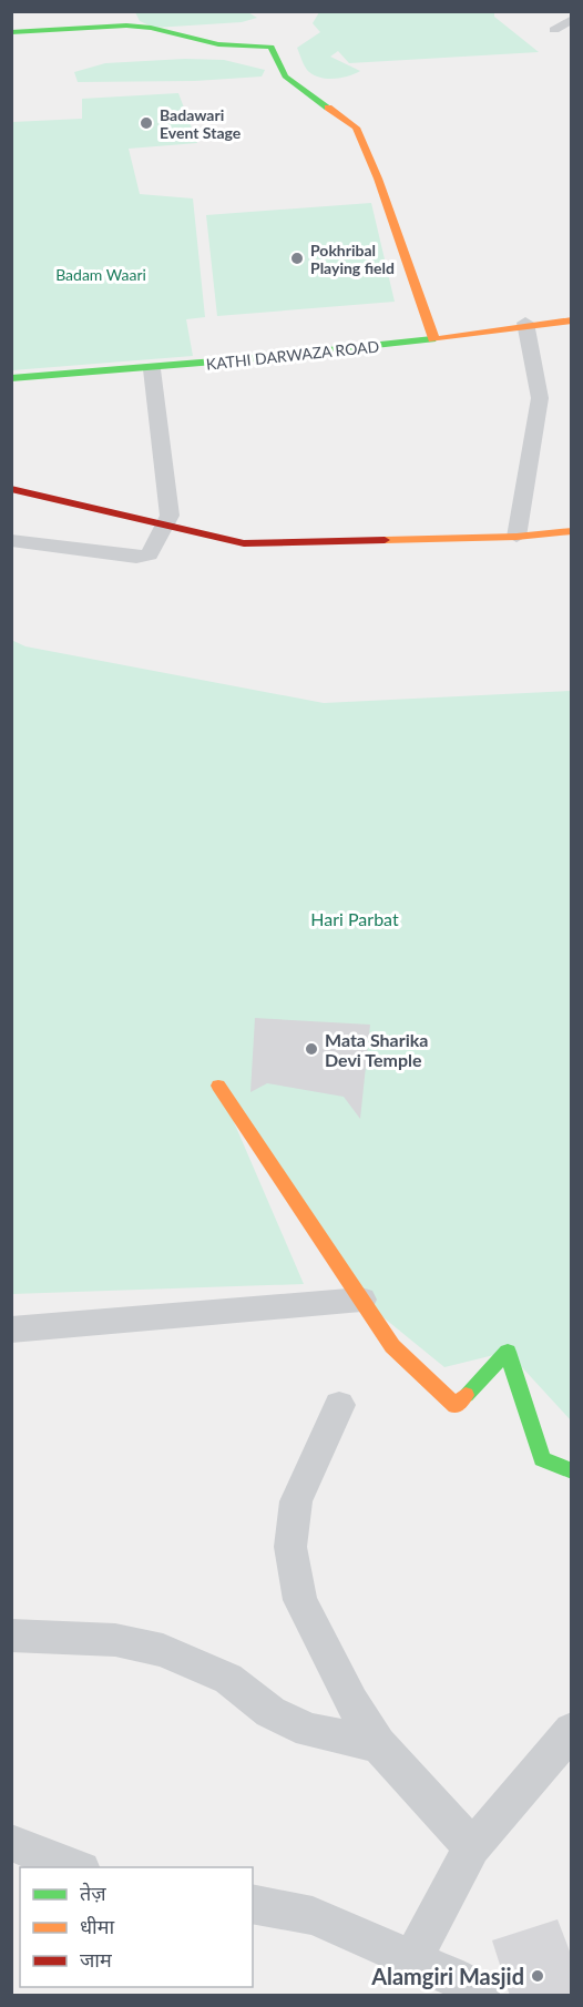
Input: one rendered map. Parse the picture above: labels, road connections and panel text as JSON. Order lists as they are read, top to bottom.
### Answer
{
  "streets": {
    "street": ["KATHI DARWAZA ROAD"]
  },
  "parks": ["Badam Waari", "Hari Parbat"],
  "places": [
    "Badawari Event Stage",
    "Pokhribal Playing field",
    "Mata Sharika Devi Temple",
    "Alamgiri Masjid"
  ],
  "legend": ["तेज़", "धीमा", "जाम"]
}
